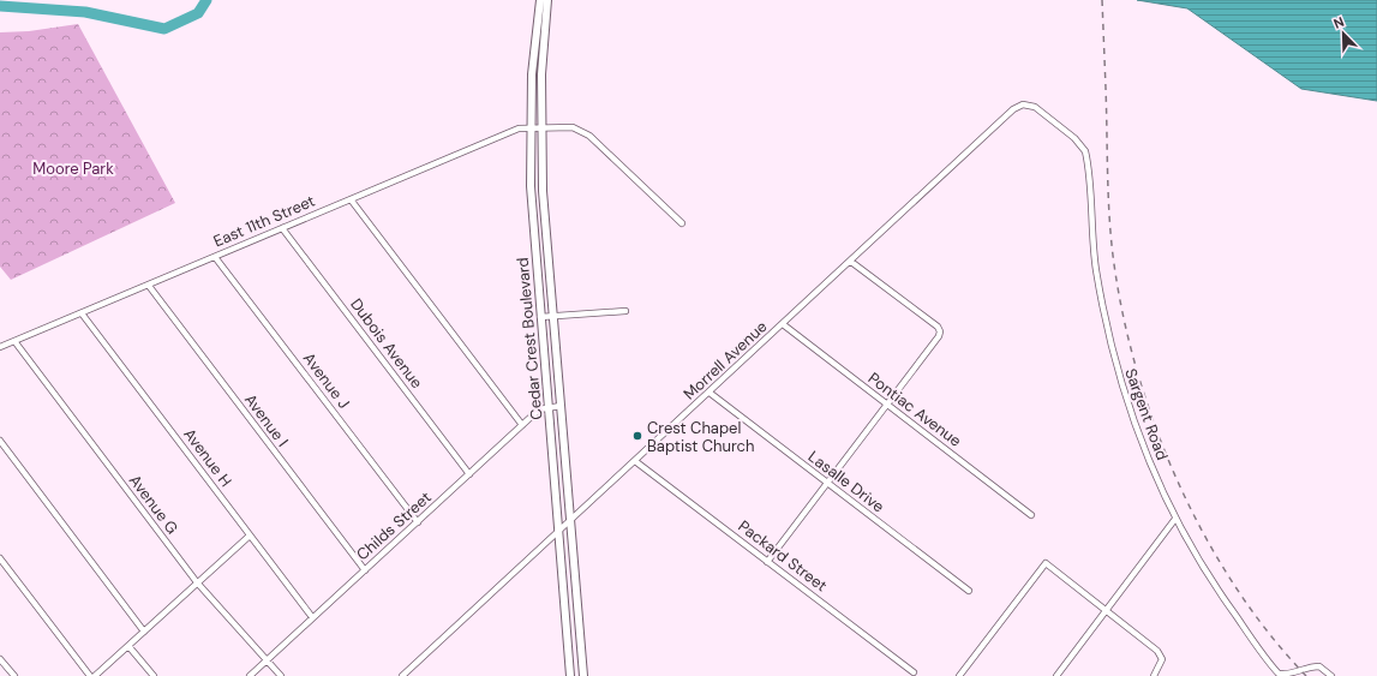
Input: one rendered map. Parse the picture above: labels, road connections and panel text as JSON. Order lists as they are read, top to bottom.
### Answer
{
  "streets": {
    "main road": ["Cedar Crest Boulevard"],
    "street": [
      "East 11th Street",
      "Dubois Avenue",
      "Morrell Avenue",
      "Avenue J",
      "Pontiac Avenue",
      "Sargent Road",
      "Avenue I",
      "Avenue H",
      "Lasalle Drive",
      "Avenue G",
      "Childs Street",
      "Packard Street"
    ]
  },
  "crossings": [
    ["East 11th Street", "Cedar Crest Boulevard"],
    ["East 11th Street", "Dubois Avenue"],
    ["East 11th Street", "Avenue J"],
    ["East 11th Street", "Avenue I"],
    ["East 11th Street", "Avenue H"],
    ["East 11th Street", "Avenue G"],
    ["Cedar Crest Boulevard", "Morrell Avenue"],
    ["Cedar Crest Boulevard", "Childs Street"],
    ["Dubois Avenue", "Childs Street"],
    ["Morrell Avenue", "Pontiac Avenue"],
    ["Morrell Avenue", "Sargent Road"],
    ["Morrell Avenue", "Lasalle Drive"],
    ["Morrell Avenue", "Packard Street"],
    ["Avenue J", "Childs Street"],
    ["Avenue I", "Childs Street"],
    ["Avenue H", "Childs Street"],
    ["Avenue G", "Childs Street"]
  ],
  "parks": ["Moore Park"],
  "places": ["Crest Chapel Baptist Church"],
  "north": "top left"
}
